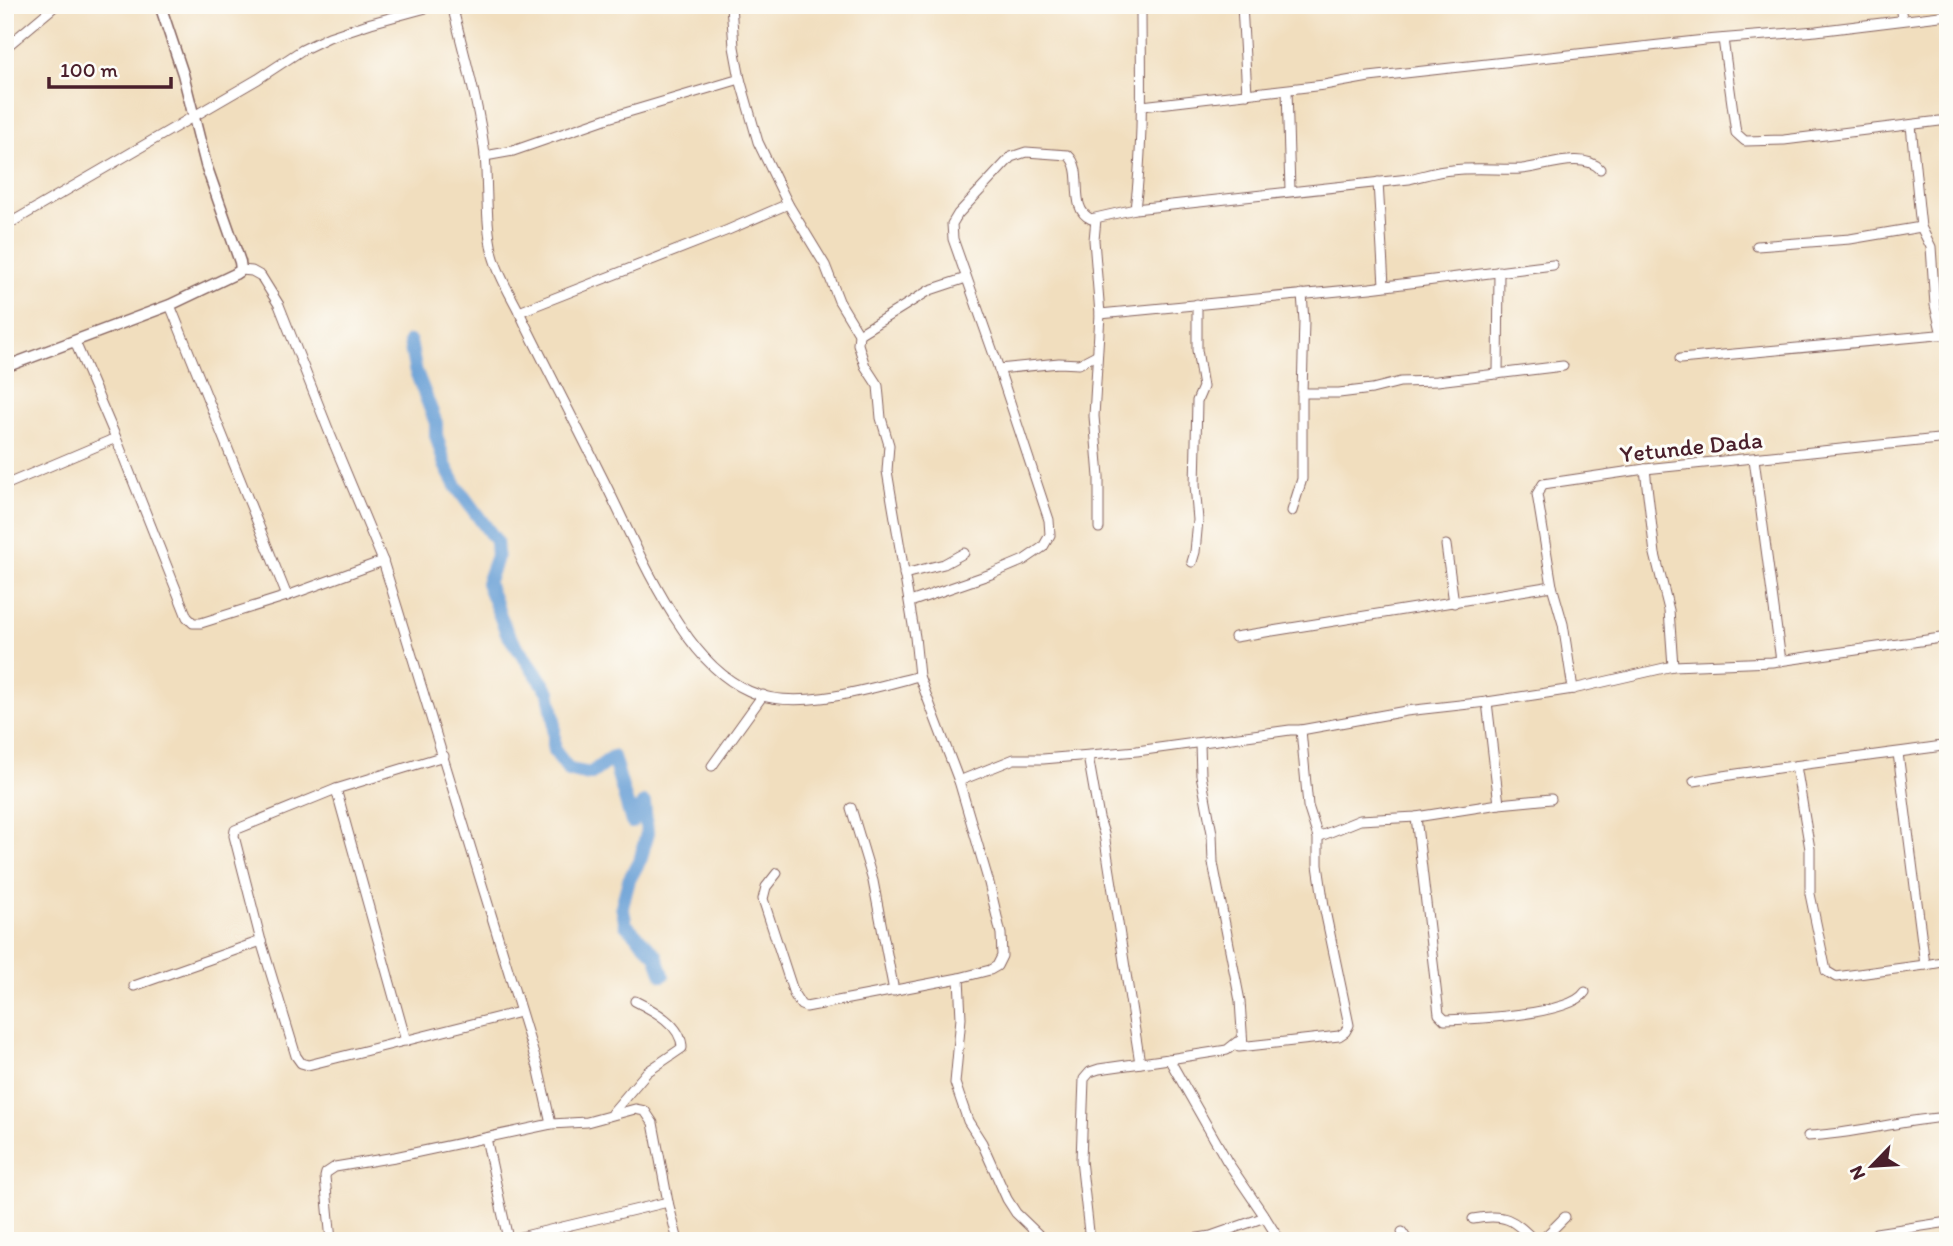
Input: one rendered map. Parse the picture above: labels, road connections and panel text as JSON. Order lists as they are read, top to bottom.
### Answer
{
  "streets": {
    "street": ["Yetunde Dada"]
  },
  "scale_bar": "100 m",
  "north": "bottom left"
}
